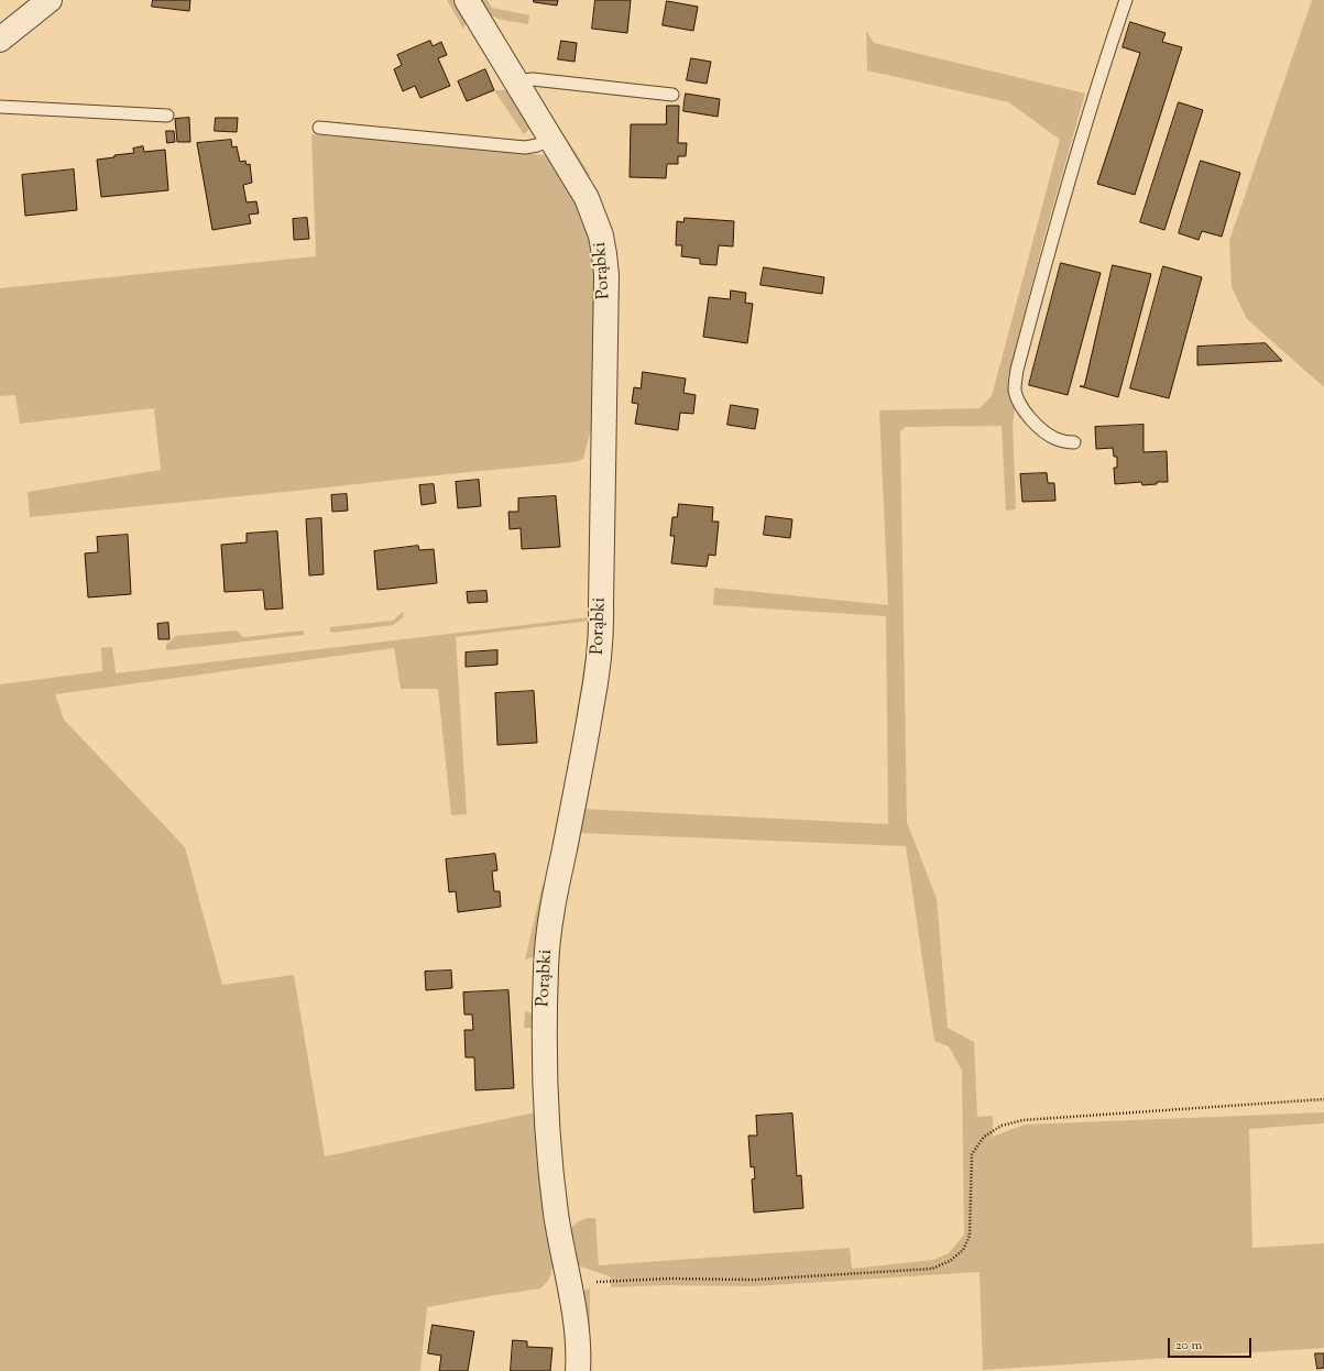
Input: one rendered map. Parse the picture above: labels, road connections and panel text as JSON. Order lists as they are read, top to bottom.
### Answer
{
  "streets": {
    "street": ["Porąbki"]
  },
  "scale_bar": "20 m"
}
